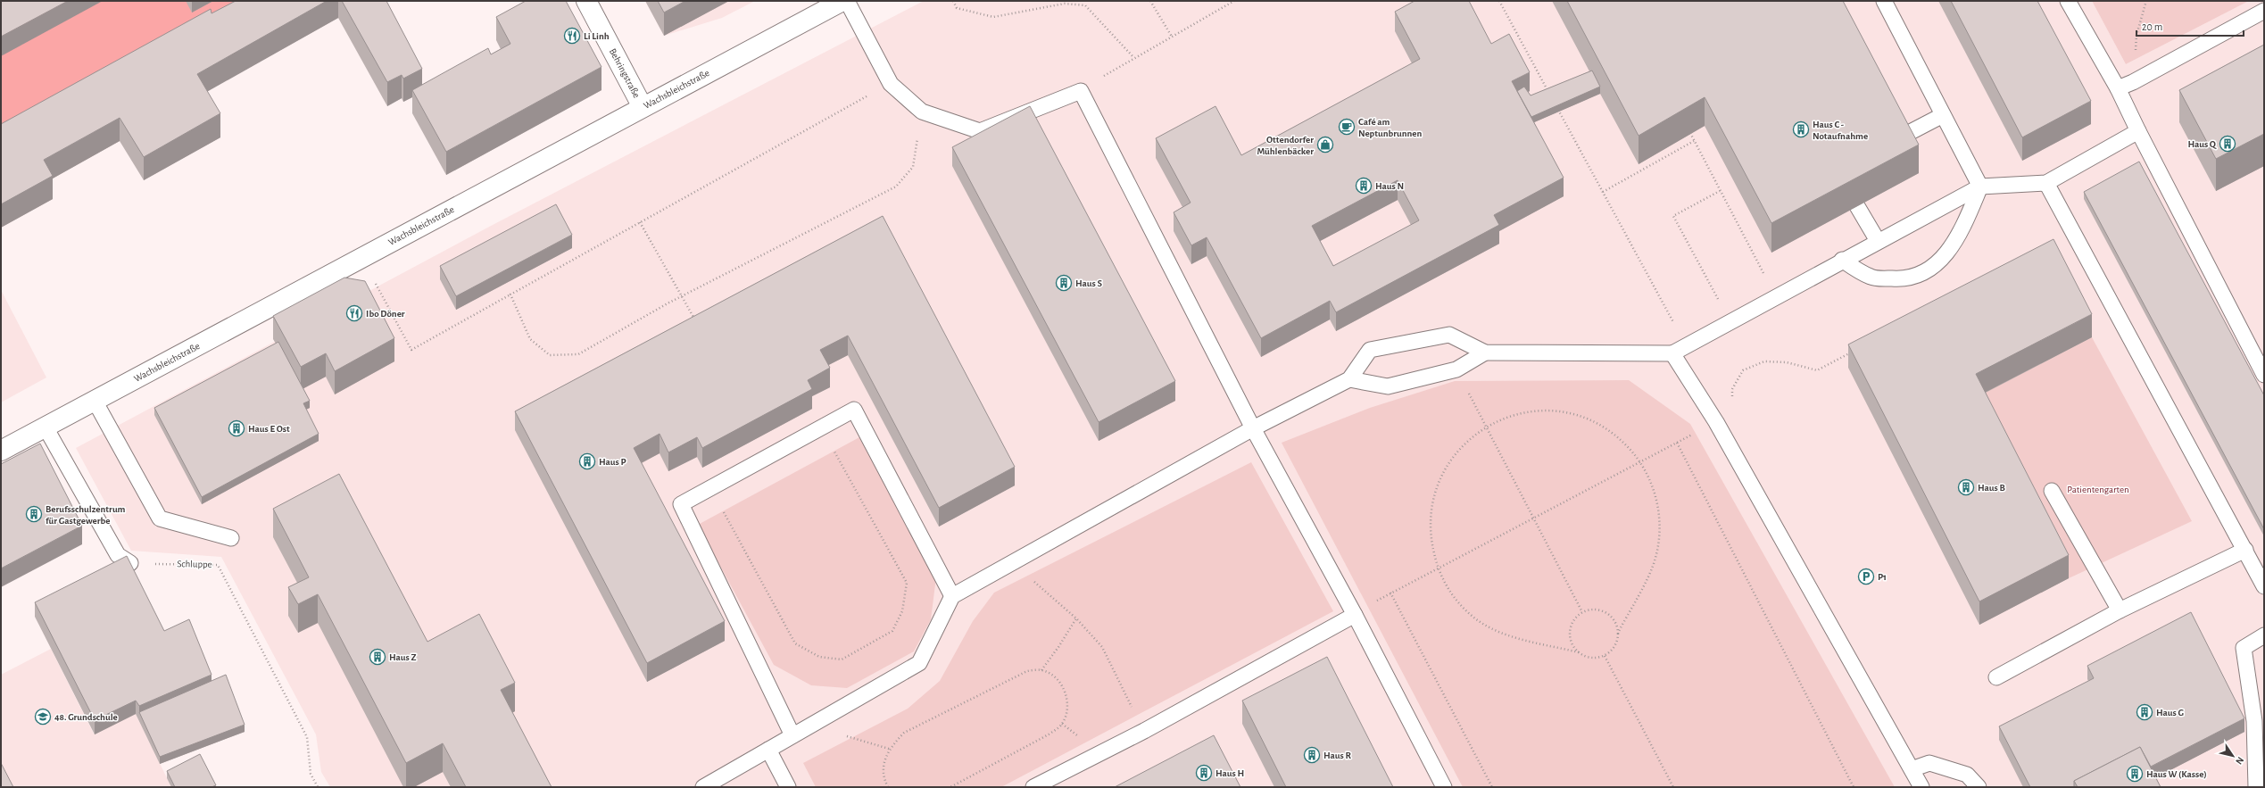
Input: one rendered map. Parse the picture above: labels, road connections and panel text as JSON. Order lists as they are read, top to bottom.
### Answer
{
  "streets": {
    "street": ["Behringstraße", "Wachsbleichstraße"],
    "path": ["Schluppe"]
  },
  "crossings": [
    ["Behringstraße", "Wachsbleichstraße"]
  ],
  "parks": ["Patientengarten"],
  "places": {
    "restaurant": ["Li Linh", "Ibo Döner"],
    "cafe": ["Café am Neptunbrunnen"],
    "building": [
      "Haus C - Notaufnahme",
      "Haus Q",
      "Haus N",
      "Haus S",
      "Haus E Ost",
      "Haus P",
      "Haus B",
      "Berufsschulzentrum für Gastgewerbe",
      "Haus Z",
      "Haus G",
      "Haus R",
      "Haus H",
      "Haus W (Kasse)"
    ],
    "shop": ["Ottendorfer Mühlenbäcker"],
    "parking": ["P1"],
    "school or university": ["48. Grundschule"]
  },
  "scale_bar": "20 m",
  "north": "bottom right"
}
